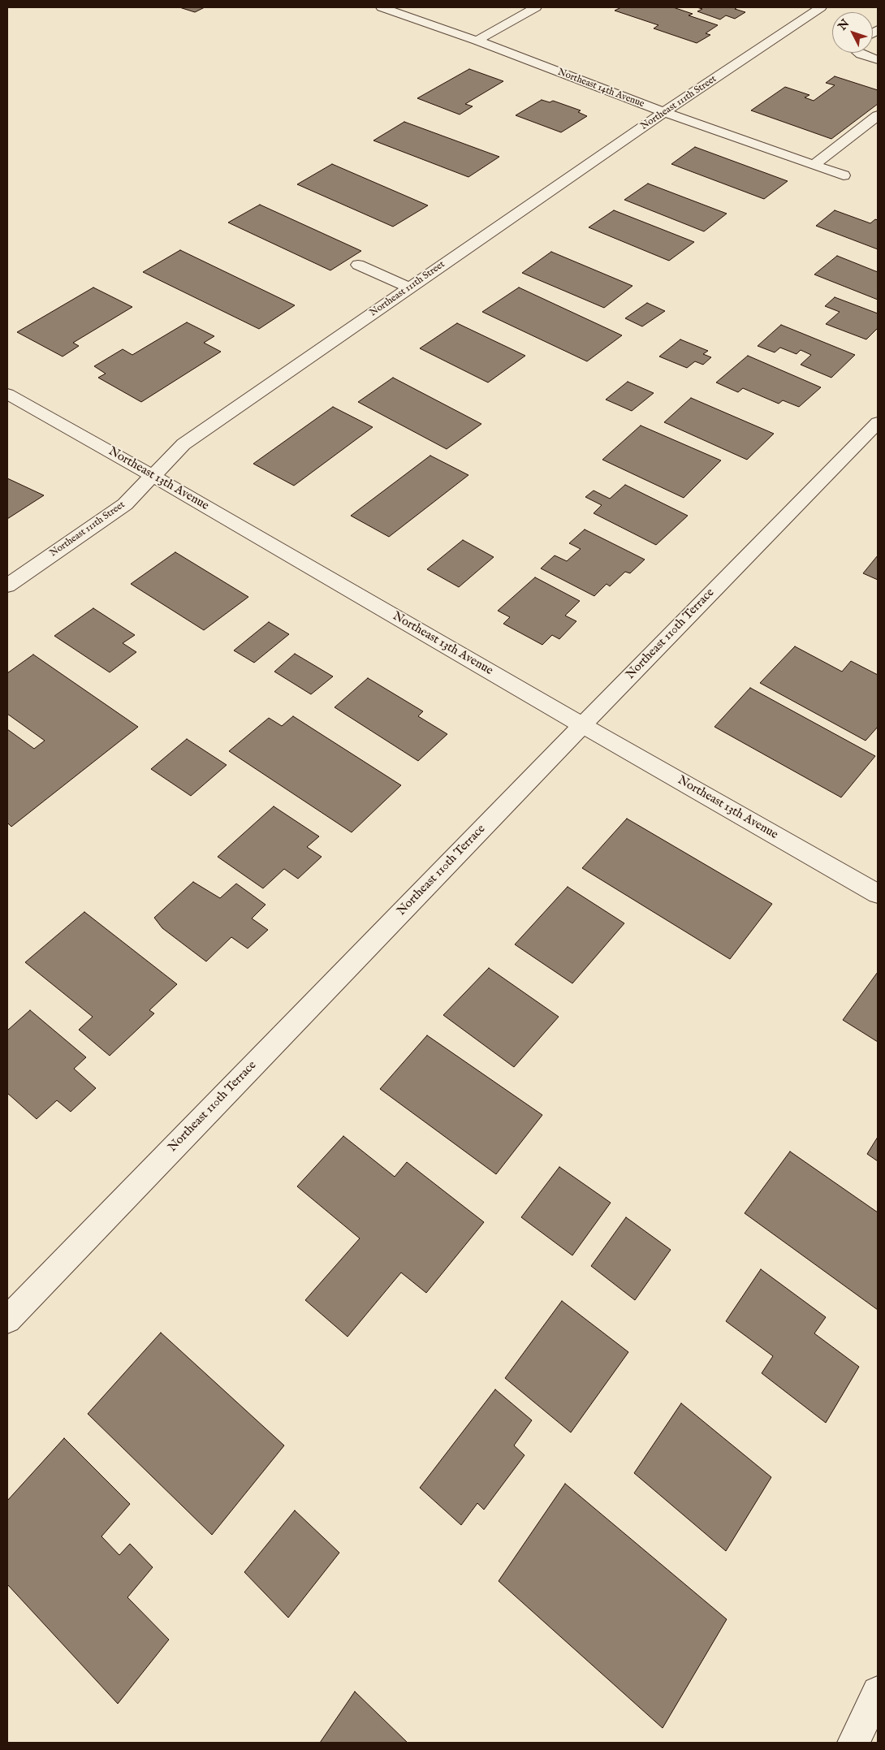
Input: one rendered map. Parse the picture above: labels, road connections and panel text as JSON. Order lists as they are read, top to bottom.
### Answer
{
  "streets": {
    "street": [
      "Northeast 14th Avenue",
      "Northeast 111th Street",
      "Northeast 13th Avenue",
      "Northeast 110th Terrace"
    ]
  },
  "crossings": [
    ["Northeast 14th Avenue", "Northeast 111th Street"],
    ["Northeast 111th Street", "Northeast 13th Avenue"],
    ["Northeast 13th Avenue", "Northeast 110th Terrace"]
  ],
  "north": "top left"
}
